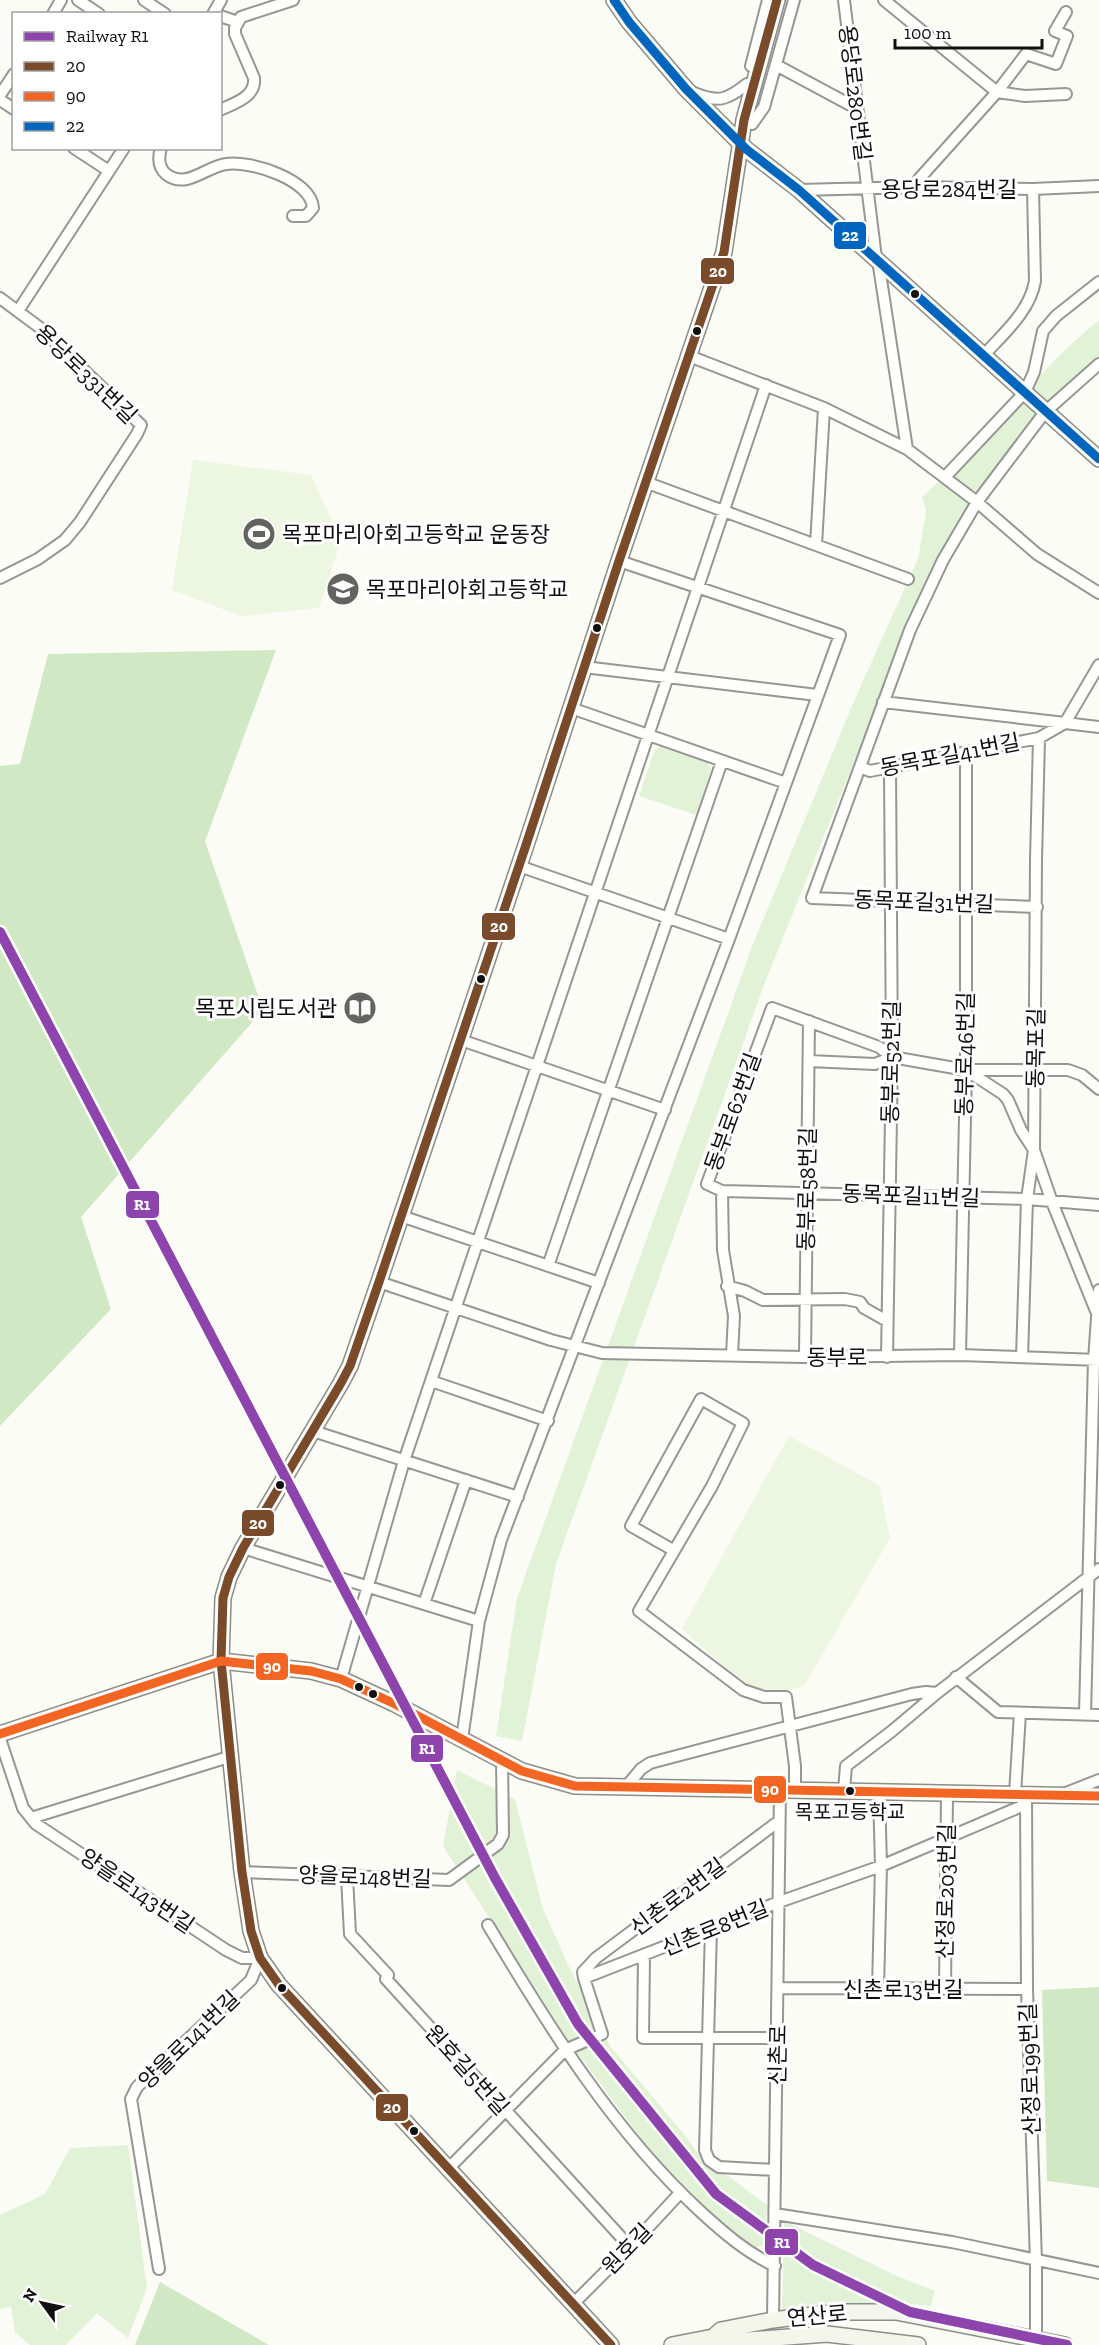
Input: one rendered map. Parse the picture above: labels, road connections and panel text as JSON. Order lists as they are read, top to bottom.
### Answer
{
  "streets": {
    "street": [
      "용당로280번길",
      "용당로284번길",
      "용당로331번길",
      "동목포길41번길",
      "동목포길31번길",
      "동목포길",
      "동부로46번길",
      "동부로52번길",
      "동부로62번길",
      "동부로58번길",
      "동목포길11번길",
      "동부로",
      "양을로148번길",
      "양을로143번길",
      "산정로203번길",
      "신촌로2번길",
      "신촌로8번길",
      "신촌로13번길",
      "양을로141번길",
      "신촌로",
      "산정로199번길",
      "원호길5번길",
      "원호길",
      "연산로"
    ]
  },
  "crossings": [
    ["용당로280번길", "용당로284번길"],
    ["동목포길41번길", "동목포길31번길"],
    ["동목포길41번길", "동목포길"],
    ["동목포길41번길", "동부로46번길"],
    ["동목포길41번길", "동부로52번길"],
    ["동목포길31번길", "동목포길"],
    ["동목포길31번길", "동부로46번길"],
    ["동목포길31번길", "동부로52번길"],
    ["동목포길", "동목포길11번길"],
    ["동목포길", "동부로"],
    ["동부로46번길", "동목포길11번길"],
    ["동부로46번길", "동부로"],
    ["동부로52번길", "동목포길11번길"],
    ["동부로52번길", "동부로"],
    ["동부로62번길", "동부로58번길"],
    ["동부로62번길", "동목포길11번길"],
    ["동부로62번길", "동부로"],
    ["동부로58번길", "동목포길11번길"],
    ["동부로58번길", "동부로"],
    ["양을로148번길", "원호길5번길"],
    ["양을로143번길", "양을로141번길"],
    ["산정로203번길", "신촌로8번길"],
    ["산정로203번길", "신촌로13번길"],
    ["신촌로2번길", "신촌로8번길"],
    ["신촌로2번길", "신촌로"],
    ["신촌로8번길", "신촌로"],
    ["신촌로8번길", "산정로199번길"],
    ["신촌로13번길", "신촌로"],
    ["신촌로13번길", "산정로199번길"],
    ["신촌로", "연산로"],
    ["산정로199번길", "연산로"],
    ["원호길5번길", "원호길"]
  ],
  "places": {
    "sports": ["목포마리아회고등학교 운동장"],
    "school or university": ["목포마리아회고등학교"],
    "library": ["목포시립도서관"],
    "other": ["목포고등학교"]
  },
  "lines": [
    "transit line 20",
    "transit line 22",
    "rail line R1",
    "transit line 90"
  ],
  "legend": [
    "Railway R1",
    "20",
    "90",
    "22"
  ],
  "scale_bar": "100 m",
  "north": "top left"
}
